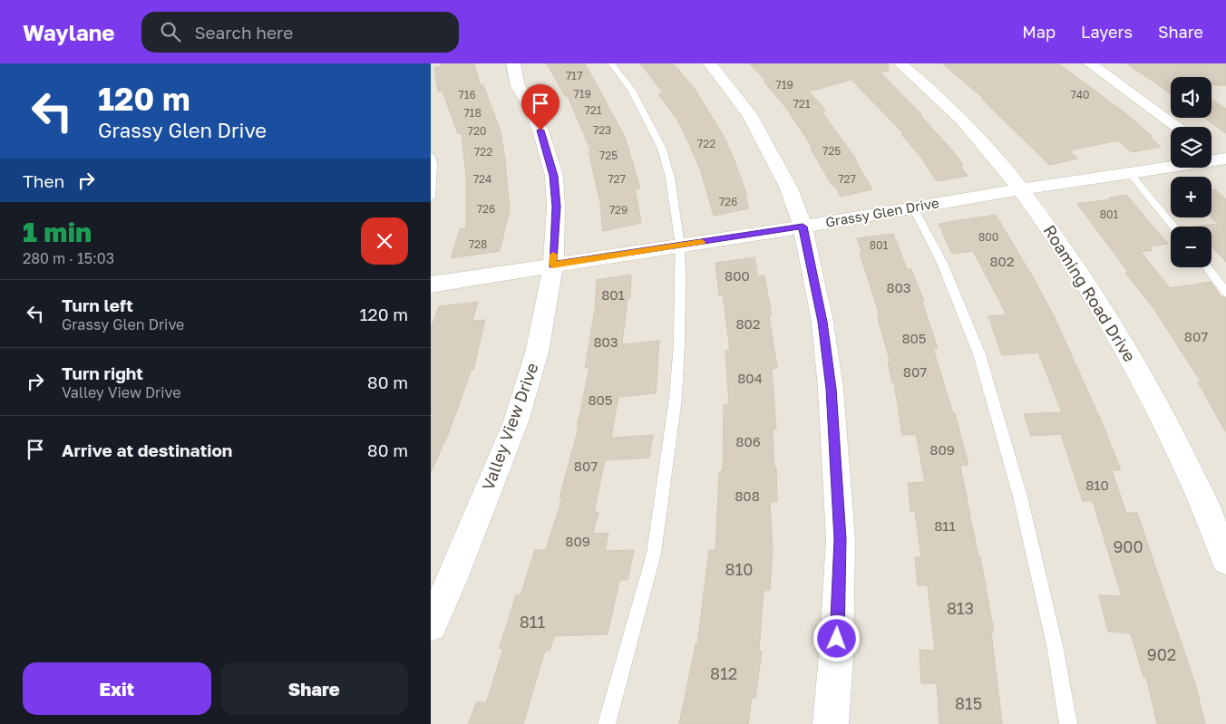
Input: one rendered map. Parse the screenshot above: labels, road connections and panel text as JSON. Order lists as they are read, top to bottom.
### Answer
{
  "streets": {
    "street": ["Grassy Glen Drive", "Roaming Road Drive", "Valley View Drive"]
  },
  "crossings": [
    ["Grassy Glen Drive", "Roaming Road Drive"],
    ["Grassy Glen Drive", "Valley View Drive"]
  ],
  "house_numbers": [
    "717",
    "719",
    "719",
    "716",
    "740",
    "721",
    "721",
    "718",
    "723",
    "720",
    "722",
    "725",
    "722",
    "725",
    "724",
    "727",
    "727",
    "726",
    "726",
    "729",
    "801",
    "800",
    "728",
    "801",
    "802",
    "800",
    "803",
    "801",
    "802",
    "807",
    "805",
    "803",
    "807",
    "804",
    "805",
    "806",
    "809",
    "807",
    "810",
    "808",
    "811",
    "809",
    "900",
    "810",
    "813",
    "811",
    "902",
    "812",
    "815"
  ],
  "page": {
    "header": "Waylane",
    "search": "Search here",
    "nav": ["Map", "Layers", "Share"],
    "turn": ["120 m", "Grassy Glen Drive"],
    "map_buttons": ["+", "−"],
    "then": "Then",
    "heading": ["1 min", "280 m · 15:03"],
    "list": [
      {
        "name": "Turn left",
        "note": "Grassy Glen Drive",
        "value": "120 m"
      },
      {
        "name": "Turn right",
        "note": "Valley View Drive",
        "value": "80 m"
      },
      {
        "name": "Arrive at destination",
        "value": "80 m"
      }
    ],
    "buttons": ["Exit", "Share"]
  }
}
